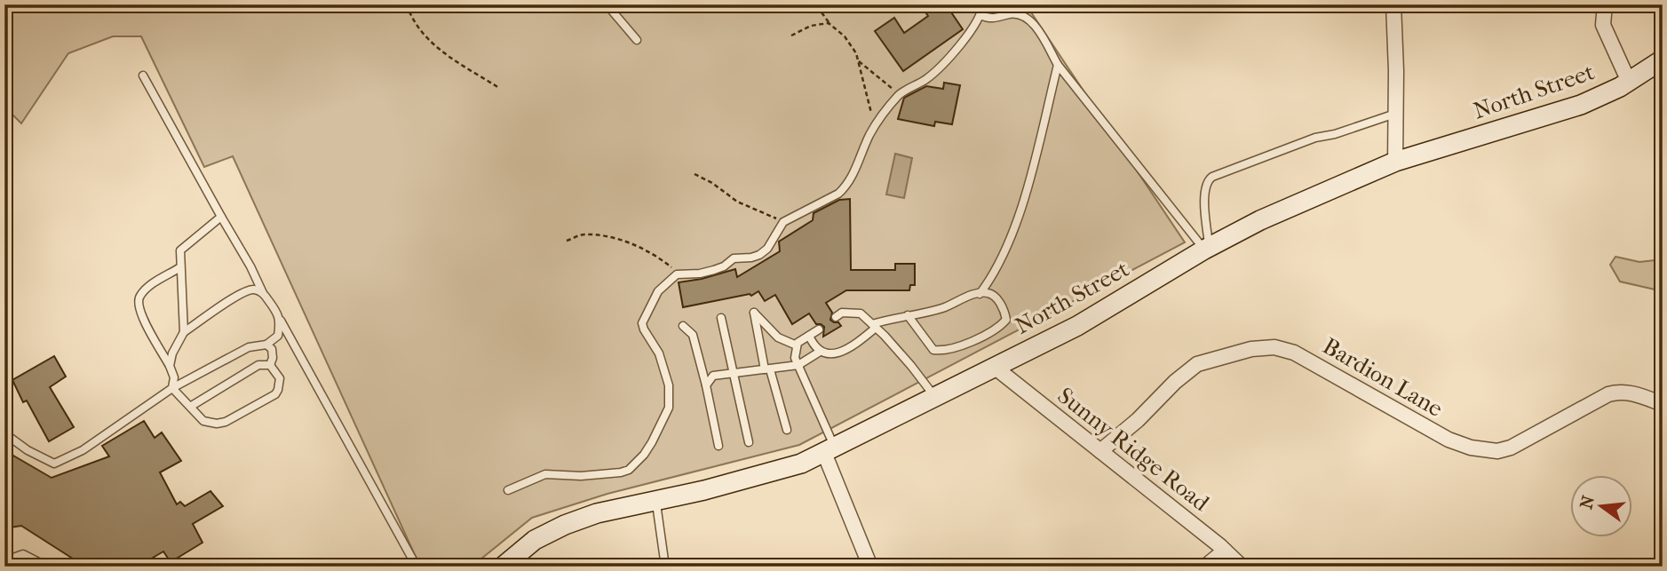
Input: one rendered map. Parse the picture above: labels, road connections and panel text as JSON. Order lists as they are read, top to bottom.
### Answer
{
  "streets": {
    "street": ["North Street", "Bardion Lane", "Sunny Ridge Road"]
  },
  "crossings": [
    ["North Street", "Sunny Ridge Road"],
    ["Bardion Lane", "Sunny Ridge Road"]
  ],
  "north": "left"
}
